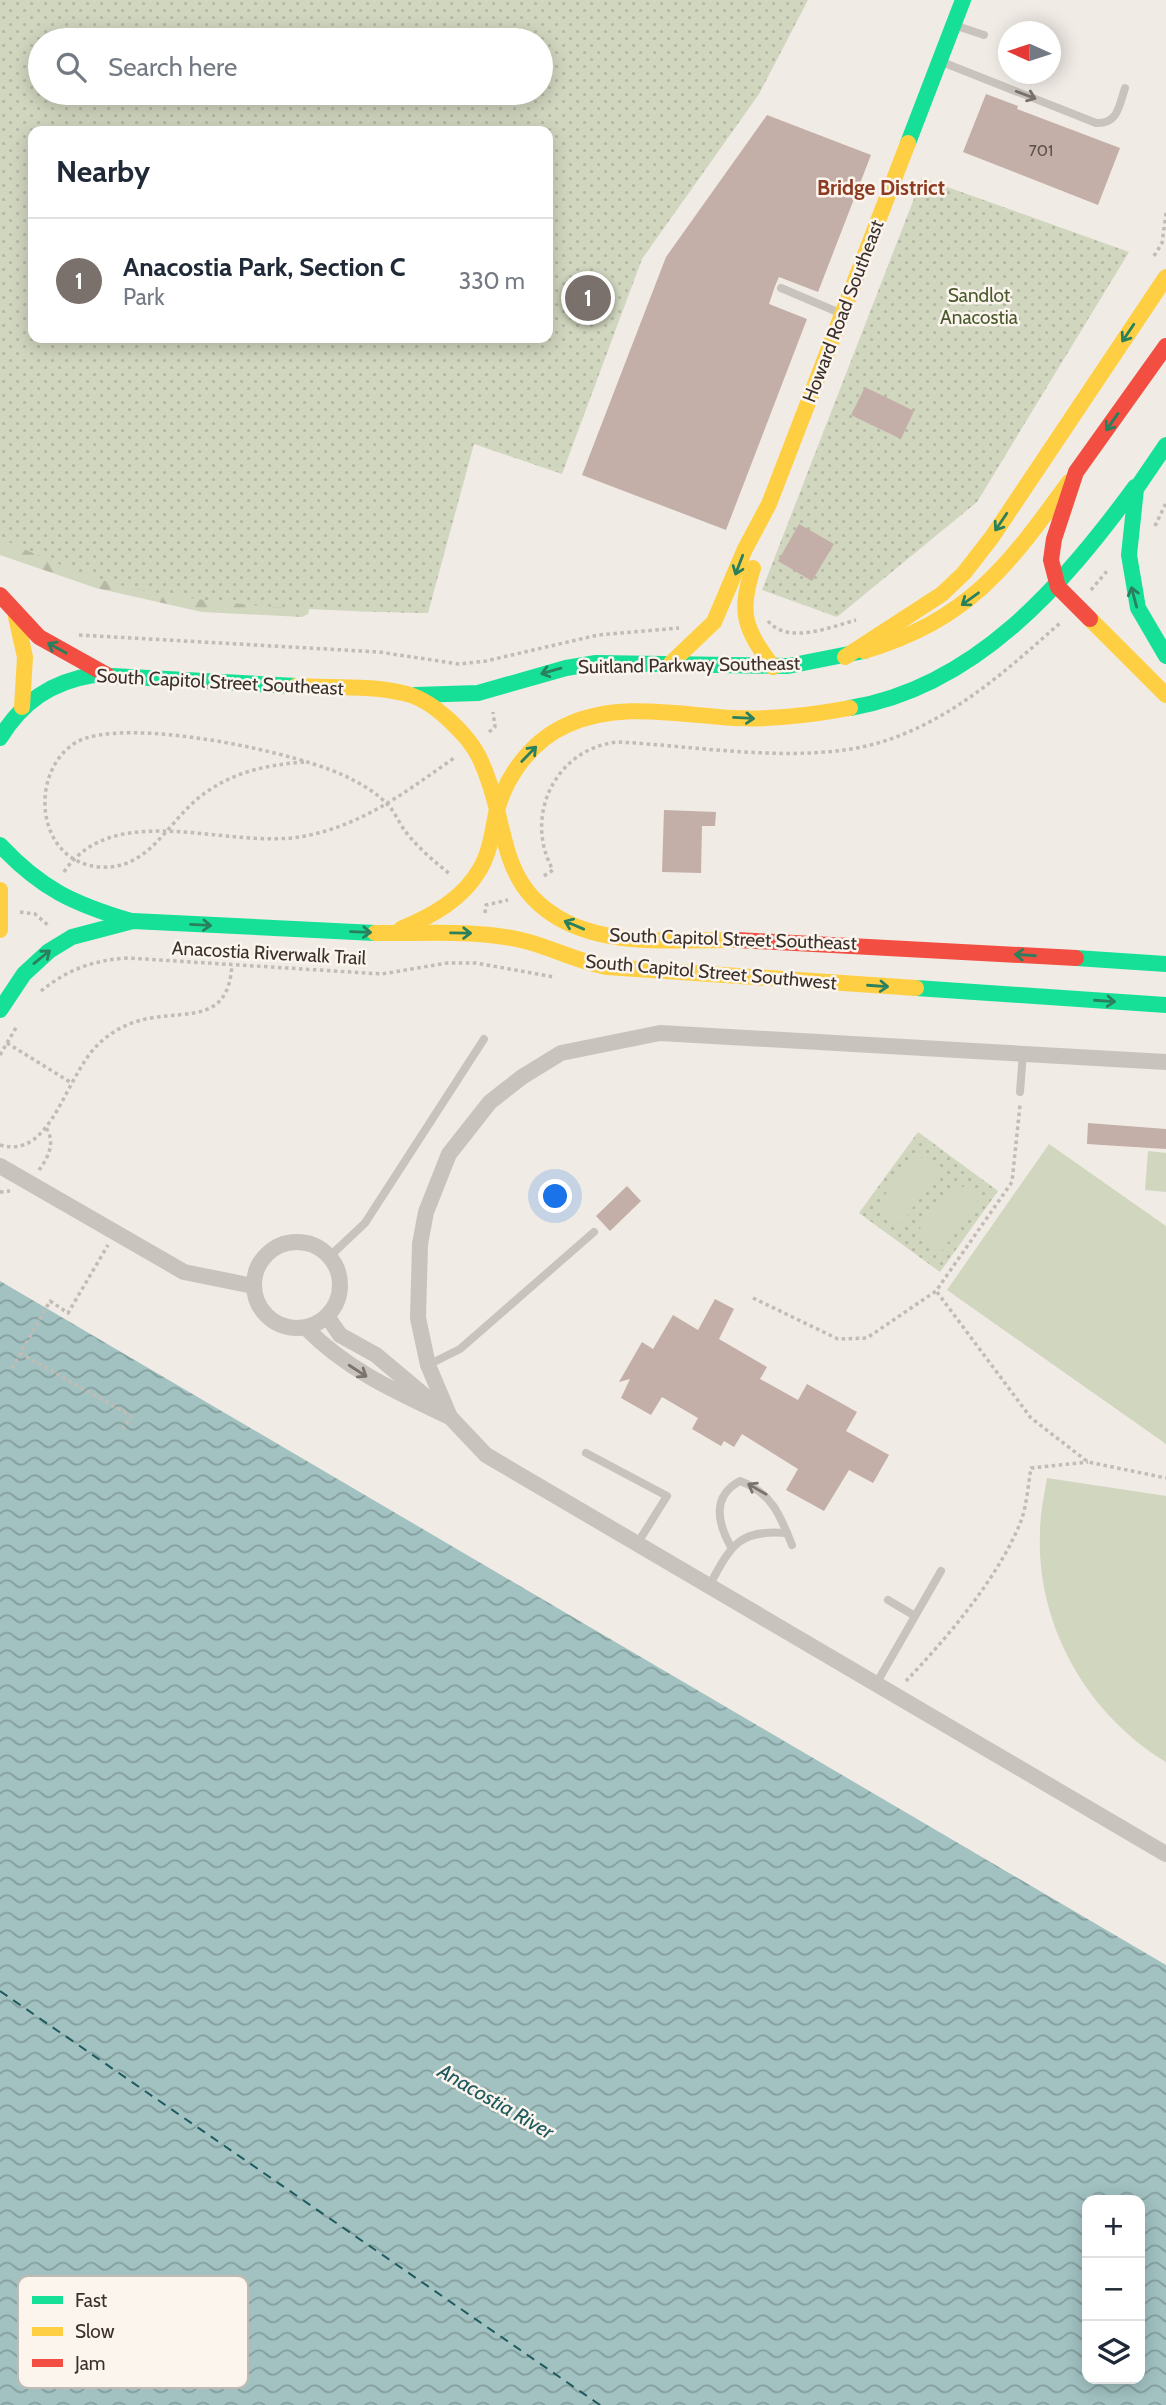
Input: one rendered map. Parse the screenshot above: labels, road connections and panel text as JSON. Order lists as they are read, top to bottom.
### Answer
{
  "streets": {
    "main road": [
      "Howard Road Southeast",
      "Suitland Parkway Southeast",
      "South Capitol Street Southeast",
      "South Capitol Street Southwest"
    ],
    "path": ["Anacostia Riverwalk Trail"]
  },
  "crossings": [
    ["Howard Road Southeast", "Suitland Parkway Southeast"],
    ["Suitland Parkway Southeast", "South Capitol Street Southeast"]
  ],
  "one_way": ["South Capitol Street Southeast", "South Capitol Street Southwest"],
  "districts": ["Bridge District"],
  "water": ["Anacostia River"],
  "parks": ["Sandlot Anacostia"],
  "house_numbers": ["701"],
  "legend": ["Fast", "Slow", "Jam"],
  "north": "left",
  "page": {
    "search": "Search here",
    "heading": "Nearby",
    "list": [
      {
        "mark": "1",
        "name": "Anacostia Park, Section C",
        "note": "Park",
        "value": "330 m"
      }
    ],
    "pins": "1",
    "map_buttons": ["+", "−"]
  }
}
